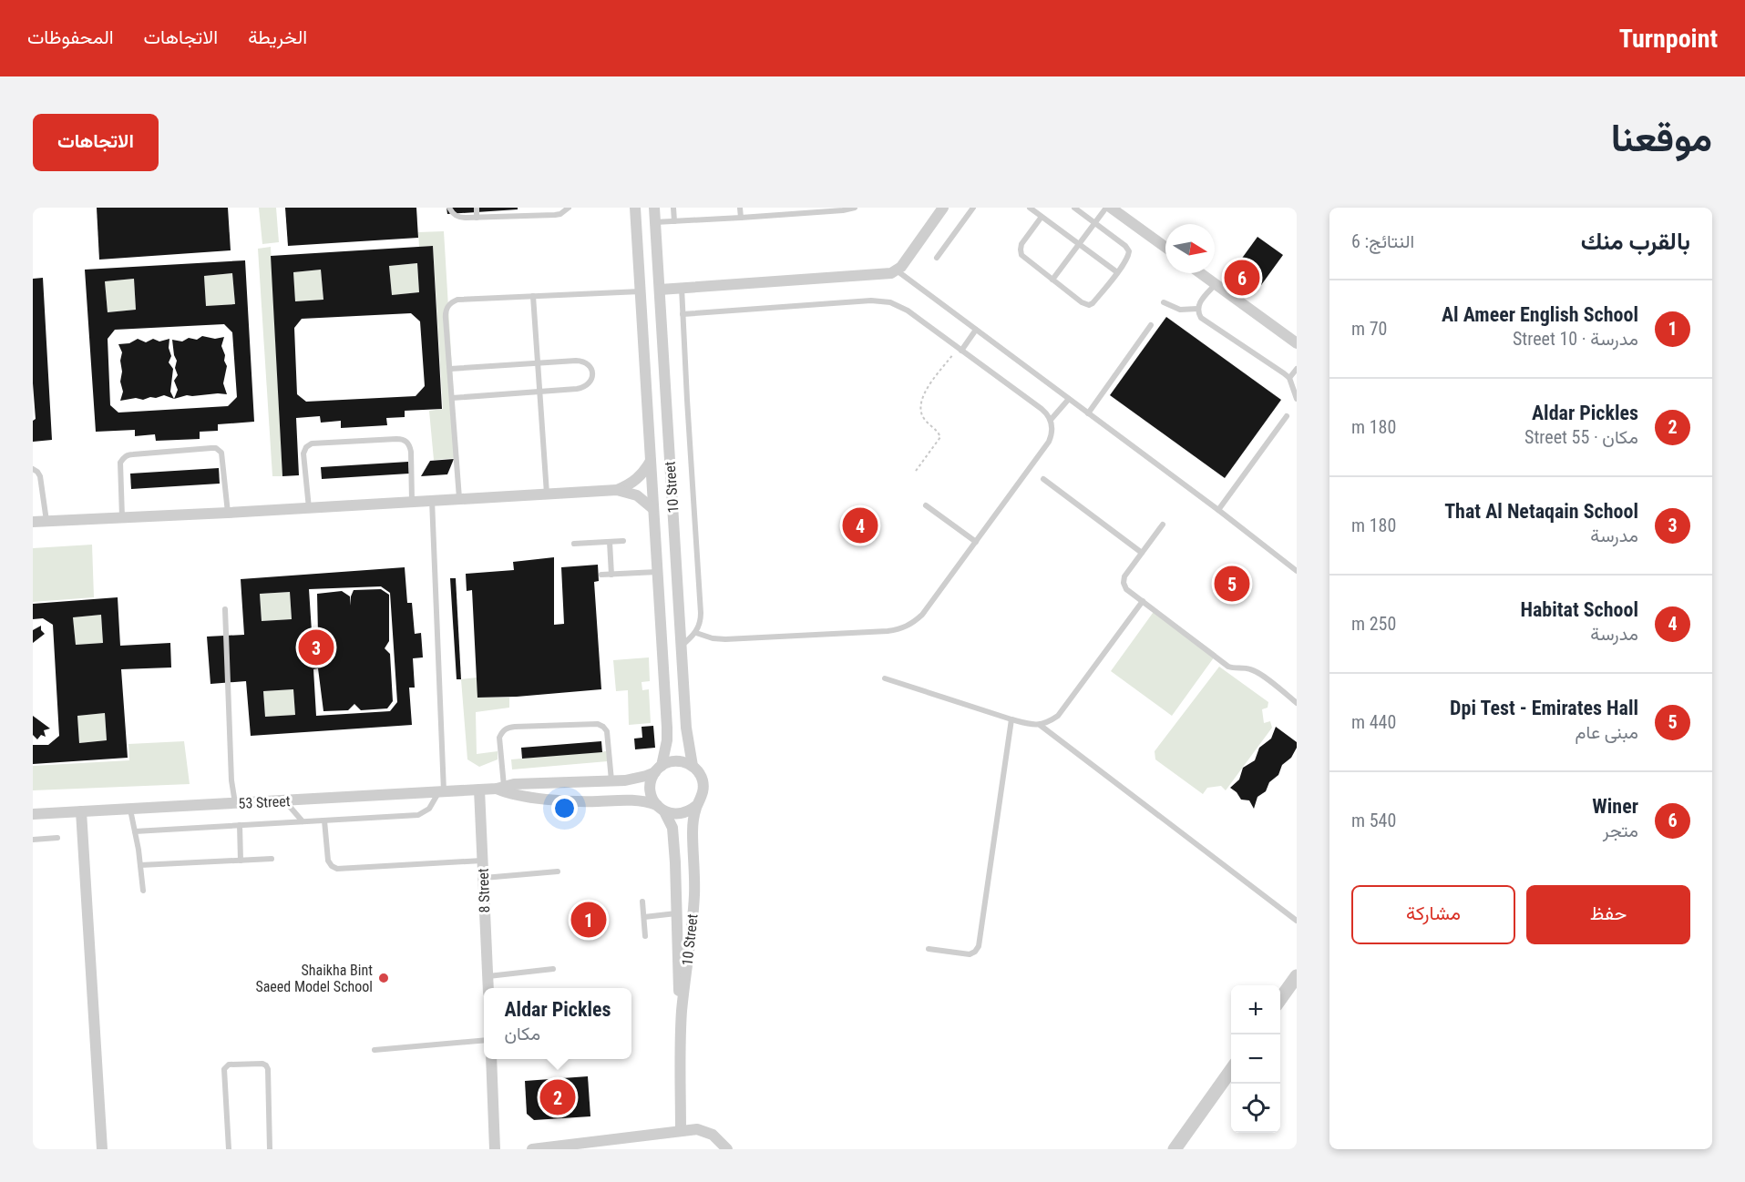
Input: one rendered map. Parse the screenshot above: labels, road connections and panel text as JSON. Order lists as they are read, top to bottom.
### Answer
{
  "streets": {
    "street": ["10 Street", "53 Street", "8 Street"]
  },
  "crossings": [
    ["10 Street", "53 Street"],
    ["53 Street", "8 Street"]
  ],
  "places": ["Shaikha Bint Saeed Model School"],
  "north": "right",
  "page": {
    "header": "Turnpoint",
    "nav": ["الخريطة", "الاتجاهات", "المحفوظات"],
    "title": "موقعنا",
    "buttons": [
      "الاتجاهات",
      ["حفظ", "مشاركة"]
    ],
    "heading": ["بالقرب منك", "النتائج: 6"],
    "pins": [
      "6",
      "4",
      "5",
      "3",
      "1",
      "2"
    ],
    "list": [
      {
        "mark": "1",
        "name": "Al Ameer English School",
        "note": "مدرسة · 10 Street",
        "value": "70 m"
      },
      {
        "mark": "2",
        "name": "Aldar Pickles",
        "note": "مكان · 55 Street",
        "value": "180 m"
      },
      {
        "mark": "3",
        "name": "That Al Netaqain School",
        "note": "مدرسة",
        "value": "180 m"
      },
      {
        "mark": "4",
        "name": "Habitat School",
        "note": "مدرسة",
        "value": "250 m"
      },
      {
        "mark": "5",
        "name": "Dpi Test - Emirates Hall",
        "note": "مبنى عام",
        "value": "440 m"
      },
      {
        "mark": "6",
        "name": "Winer",
        "note": "متجر",
        "value": "540 m"
      }
    ],
    "map_buttons": ["+", "−"],
    "popup": ["Aldar Pickles", "مكان"]
  }
}
